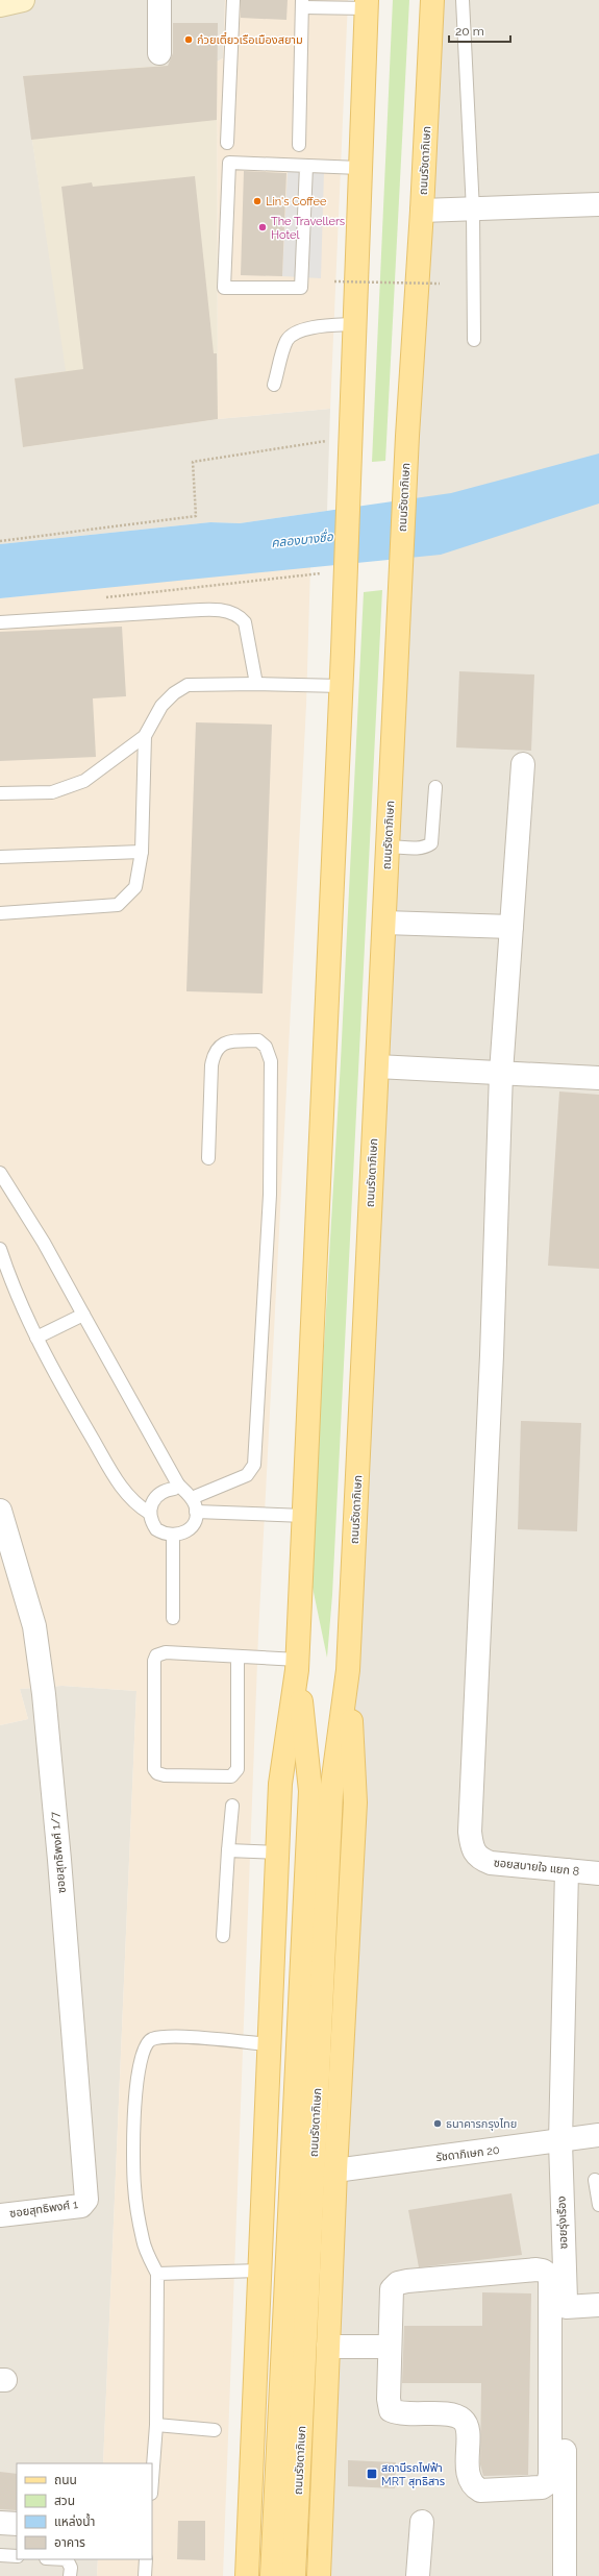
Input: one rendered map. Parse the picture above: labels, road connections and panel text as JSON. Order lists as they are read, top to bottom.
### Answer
{
  "streets": {
    "main road": ["ถนนรัชดาภิเษก"],
    "street": [
      "ซอยสุทธิพงศ์ 1/7",
      "ซอยสบายใจ แยก 8",
      "รัชดาภิเษก 20",
      "ซอยสุทธิพงศ์ 1",
      "ซอยรุ่งเรือง"
    ]
  },
  "crossings": [
    ["ถนนรัชดาภิเษก", "รัชดาภิเษก 20"],
    ["ซอยสุทธิพงศ์ 1/7", "ซอยสุทธิพงศ์ 1"],
    ["ซอยสบายใจ แยก 8", "ซอยรุ่งเรือง"],
    ["รัชดาภิเษก 20", "ซอยรุ่งเรือง"]
  ],
  "water": ["คลองบางซื่อ"],
  "places": {
    "other": [
      "ก๋วยเตี๋ยวเรือเมืองสยาม",
      "Lin's Coffee",
      "The Travellers Hotel",
      "ธนาคารกรุงไทย"
    ],
    "transit": ["สถานีรถไฟฟ้า MRT สุทธิสาร"]
  },
  "legend": [
    "ถนน",
    "สวน",
    "แหล่งน้ำ",
    "อาคาร"
  ],
  "scale_bar": "20 m"
}
